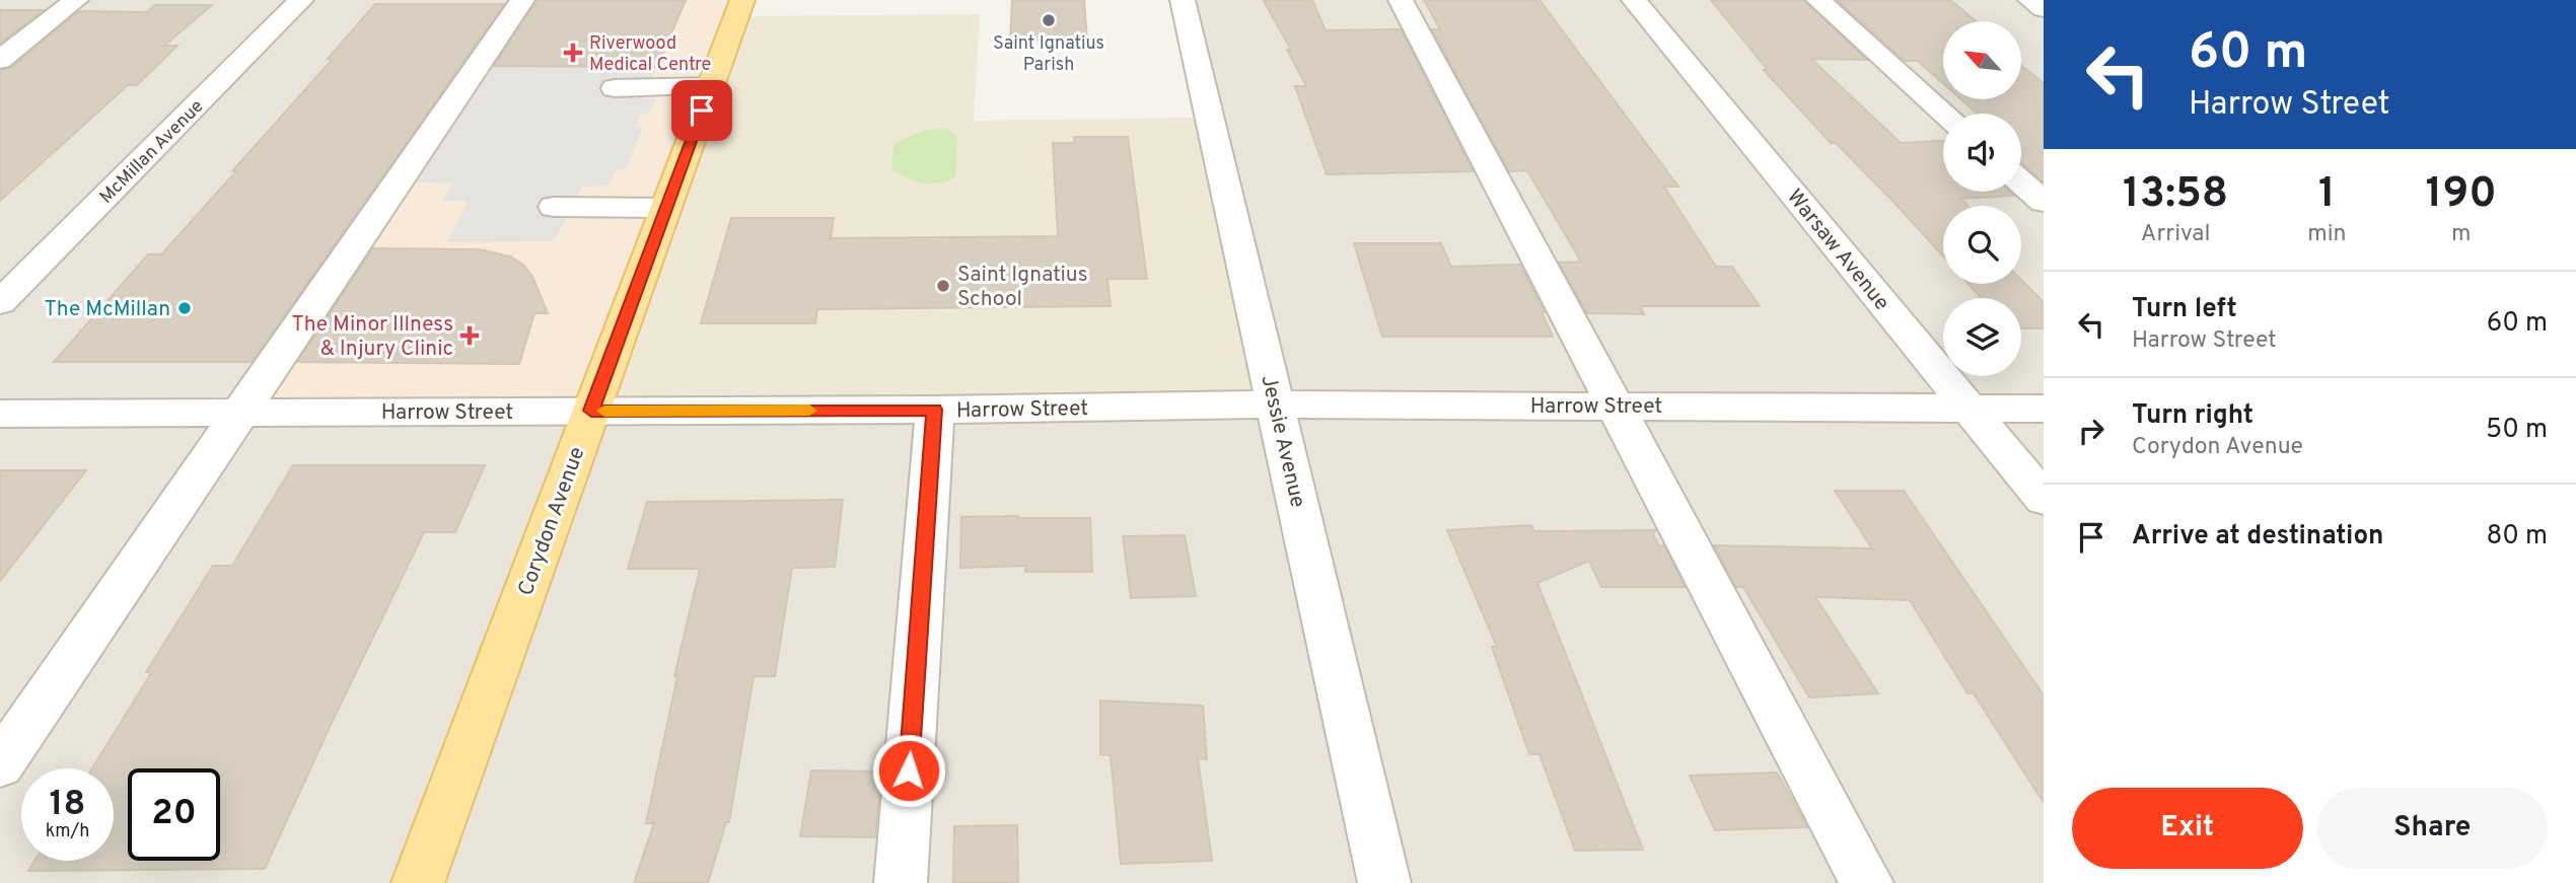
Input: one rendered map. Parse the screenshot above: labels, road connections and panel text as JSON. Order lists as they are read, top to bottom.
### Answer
{
  "streets": {
    "main road": ["Corydon Avenue"],
    "street": [
      "McMillan Avenue",
      "Warsaw Avenue",
      "Harrow Street",
      "Jessie Avenue"
    ]
  },
  "crossings": [
    ["Warsaw Avenue", "Harrow Street"],
    ["Harrow Street", "Jessie Avenue"],
    ["Harrow Street", "Corydon Avenue"]
  ],
  "places": {
    "other": ["Saint Ignatius Parish", "Saint Ignatius School", "The McMillan"],
    "health": ["Riverwood Medical Centre", "The Minor Illness & Injury Clinic"]
  },
  "north": "top left",
  "page": {
    "turn": ["60 m", "Harrow Street"],
    "eta": [
      "13:58",
      "Arrival",
      "1",
      "min",
      "190",
      "m"
    ],
    "list": [
      {
        "name": "Turn left",
        "note": "Harrow Street",
        "value": "60 m"
      },
      {
        "name": "Turn right",
        "note": "Corydon Avenue",
        "value": "50 m"
      },
      {
        "name": "Arrive at destination",
        "value": "80 m"
      }
    ],
    "speed": "18 km/h",
    "limit": "20",
    "buttons": ["Exit", "Share"]
  }
}
